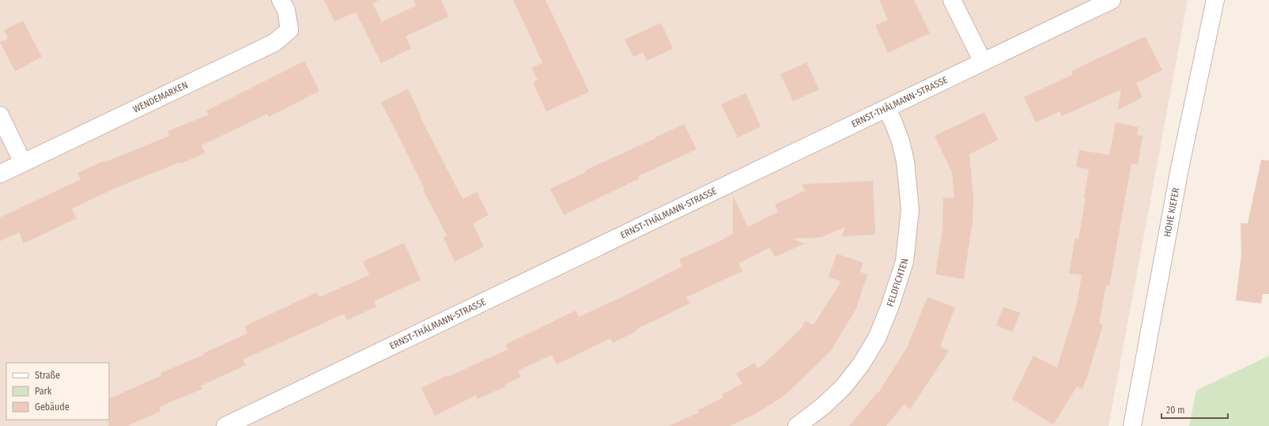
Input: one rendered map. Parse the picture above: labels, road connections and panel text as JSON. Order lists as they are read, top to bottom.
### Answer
{
  "streets": {
    "street": [
      "WENDEMARKEN",
      "ERNST-THÄLMANN-STRASSE",
      "HOHE KIEFER",
      "FELDFICHTEN"
    ]
  },
  "crossings": [
    ["ERNST-THÄLMANN-STRASSE", "FELDFICHTEN"]
  ],
  "legend": ["Straße", "Park", "Gebäude"],
  "scale_bar": "20 m"
}
